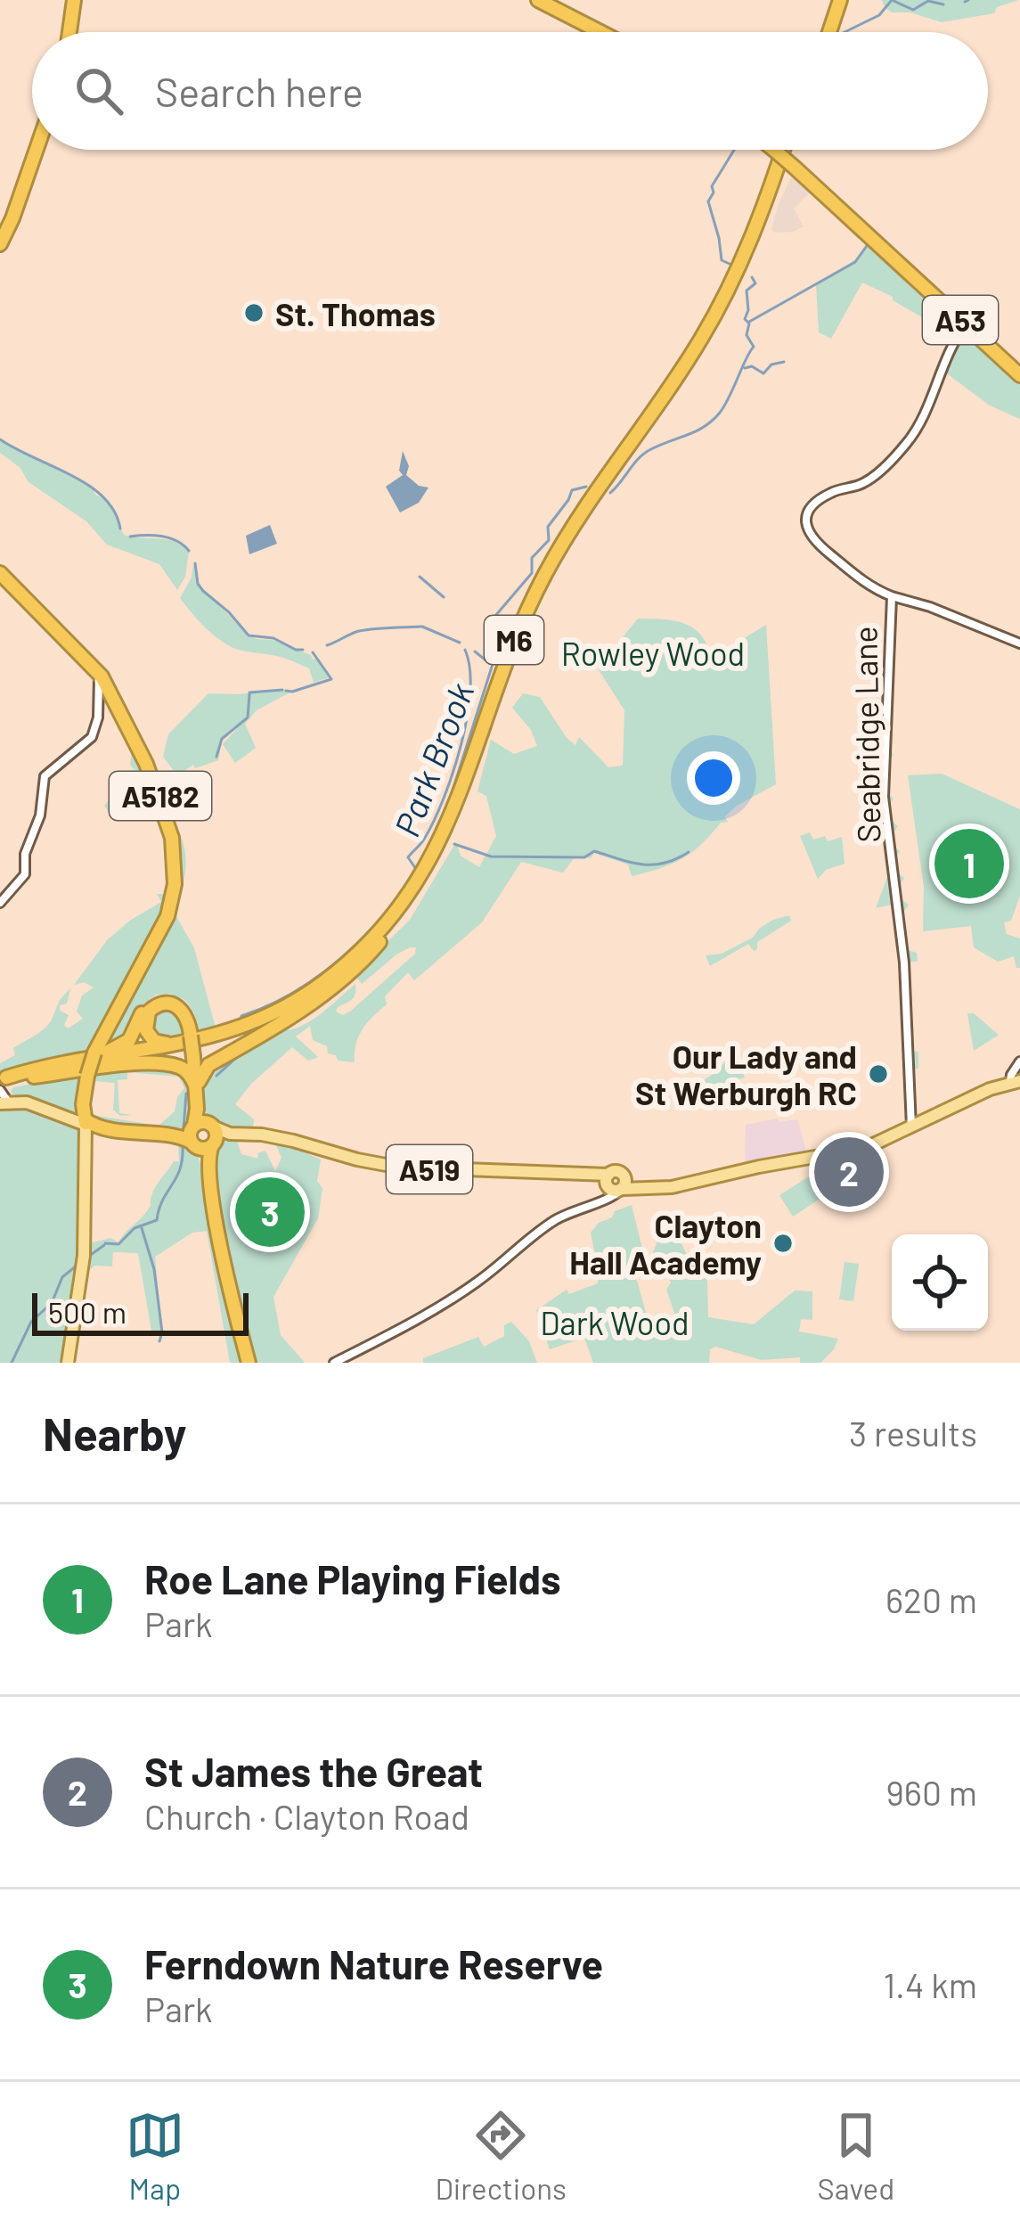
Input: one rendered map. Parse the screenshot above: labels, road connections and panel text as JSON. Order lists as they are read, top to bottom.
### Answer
{
  "streets": {
    "highway": [
      "A53",
      "M6",
      "A5182",
      "A519"
    ],
    "street": ["Seabridge Lane"]
  },
  "crossings": [
    ["A53", "Seabridge Lane"],
    ["M6", "A519"],
    ["Seabridge Lane", "A519"],
    ["A5182", "A519"]
  ],
  "water": ["Park Brook"],
  "parks": ["Rowley Wood", "Dark Wood"],
  "places": ["St. Thomas", "Our Lady and St Werburgh RC", "Clayton Hall Academy"],
  "scale_bar": "500 m",
  "page": {
    "search": "Search here",
    "pins": ["1", "2", "3"],
    "scale": "500 m",
    "heading": ["Nearby", "3 results"],
    "list": [
      {
        "mark": "1",
        "name": "Roe Lane Playing Fields",
        "note": "Park",
        "value": "620 m"
      },
      {
        "mark": "2",
        "name": "St James the Great",
        "note": "Church · Clayton Road",
        "value": "960 m"
      },
      {
        "mark": "3",
        "name": "Ferndown Nature Reserve",
        "note": "Park",
        "value": "1.4 km"
      }
    ],
    "nav": ["Map", "Directions", "Saved"]
  }
}
